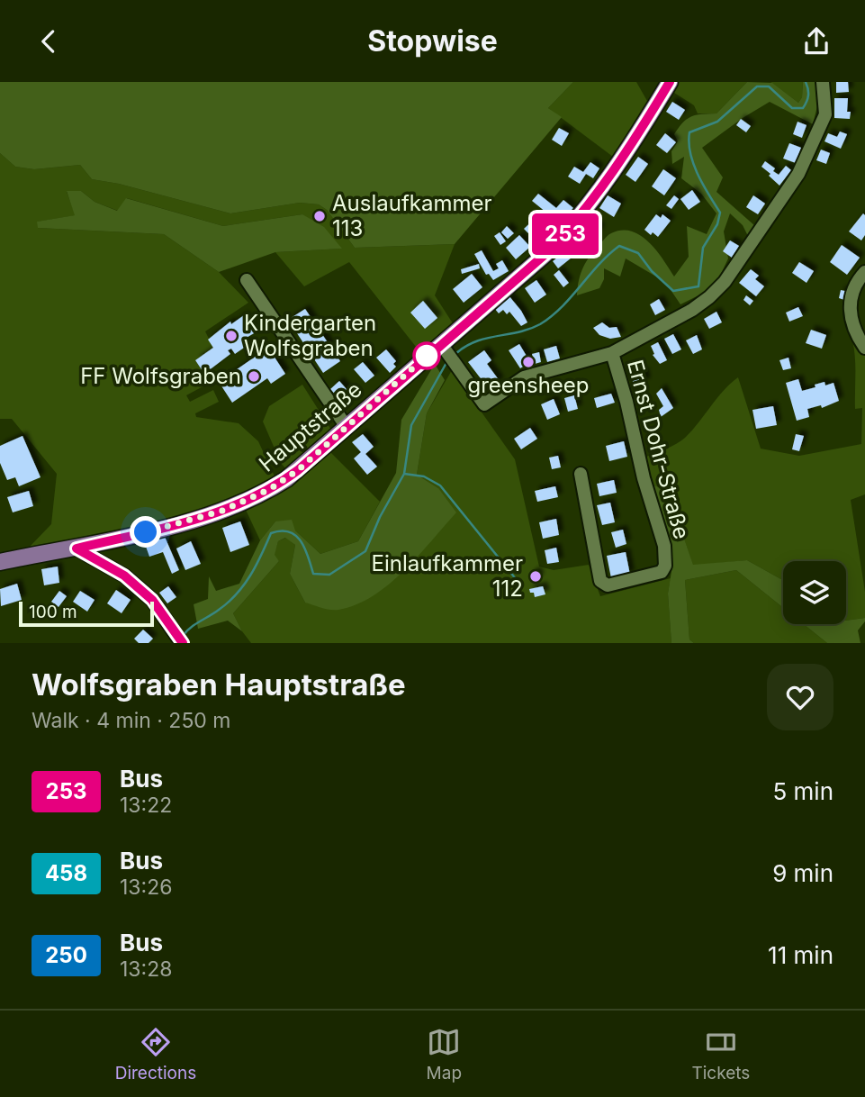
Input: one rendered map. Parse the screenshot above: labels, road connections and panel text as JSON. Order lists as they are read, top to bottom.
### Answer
{
  "streets": {
    "main road": ["Hauptstraße"],
    "street": ["Ernst Dohr-Straße"]
  },
  "places": [
    "Auslaufkammer 113",
    "Kindergarten Wolfsgraben",
    "greensheep",
    "FF Wolfsgraben",
    "Einlaufkammer 112"
  ],
  "lines": ["bus line 253"],
  "scale_bar": "100 m",
  "page": {
    "header": "Stopwise",
    "on_map": "253",
    "scale": "100 m",
    "heading": ["Wolfsgraben Hauptstraße", "Walk · 4 min · 250 m"],
    "list": [
      {
        "mark": "253",
        "name": "Bus",
        "note": "13:22",
        "value": "5 min"
      },
      {
        "mark": "458",
        "name": "Bus",
        "note": "13:26",
        "value": "9 min"
      },
      {
        "mark": "250",
        "name": "Bus",
        "note": "13:28",
        "value": "11 min"
      }
    ],
    "tabs": ["Directions", "Map", "Tickets"]
  }
}
